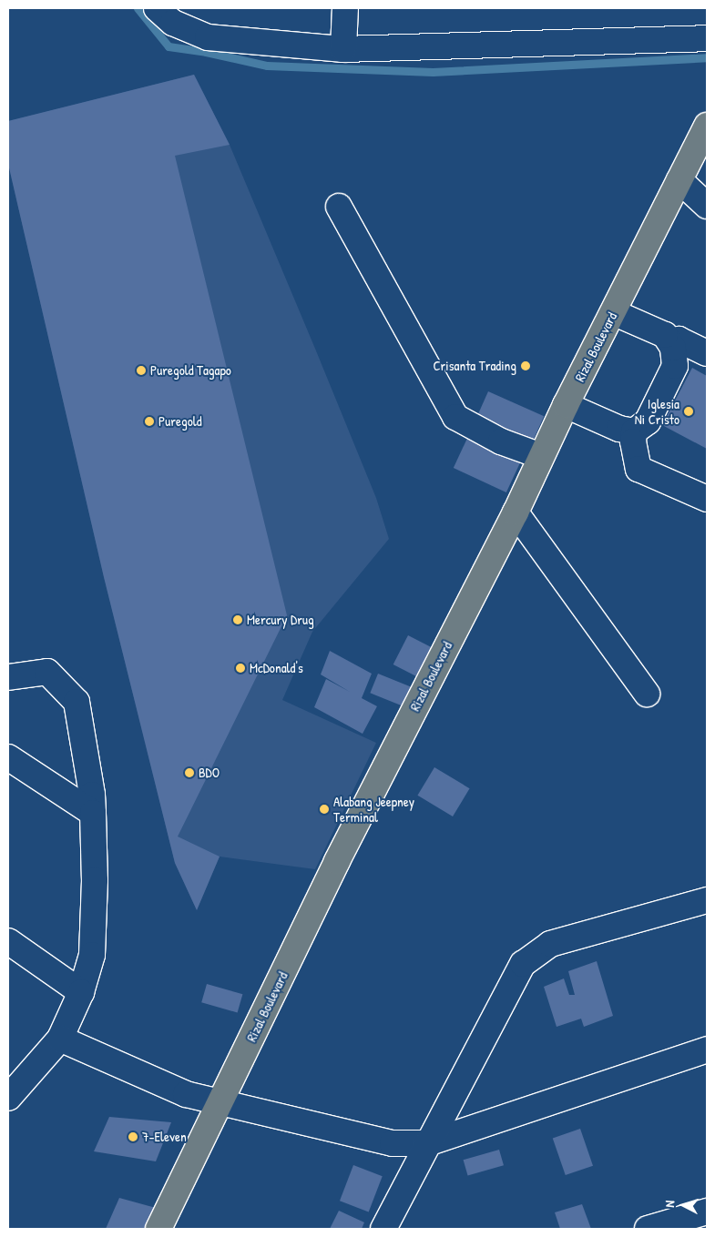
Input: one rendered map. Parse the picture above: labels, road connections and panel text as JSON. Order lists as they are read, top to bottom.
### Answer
{
  "streets": {
    "main road": ["Rizal Boulevard"]
  },
  "places": [
    "Crisanta Trading",
    "Puregold Tagapo",
    "Iglesia Ni Cristo",
    "Puregold",
    "Mercury Drug",
    "McDonald's",
    "BDO",
    "Alabang Jeepney Terminal",
    "7-Eleven"
  ],
  "north": "left"
}
